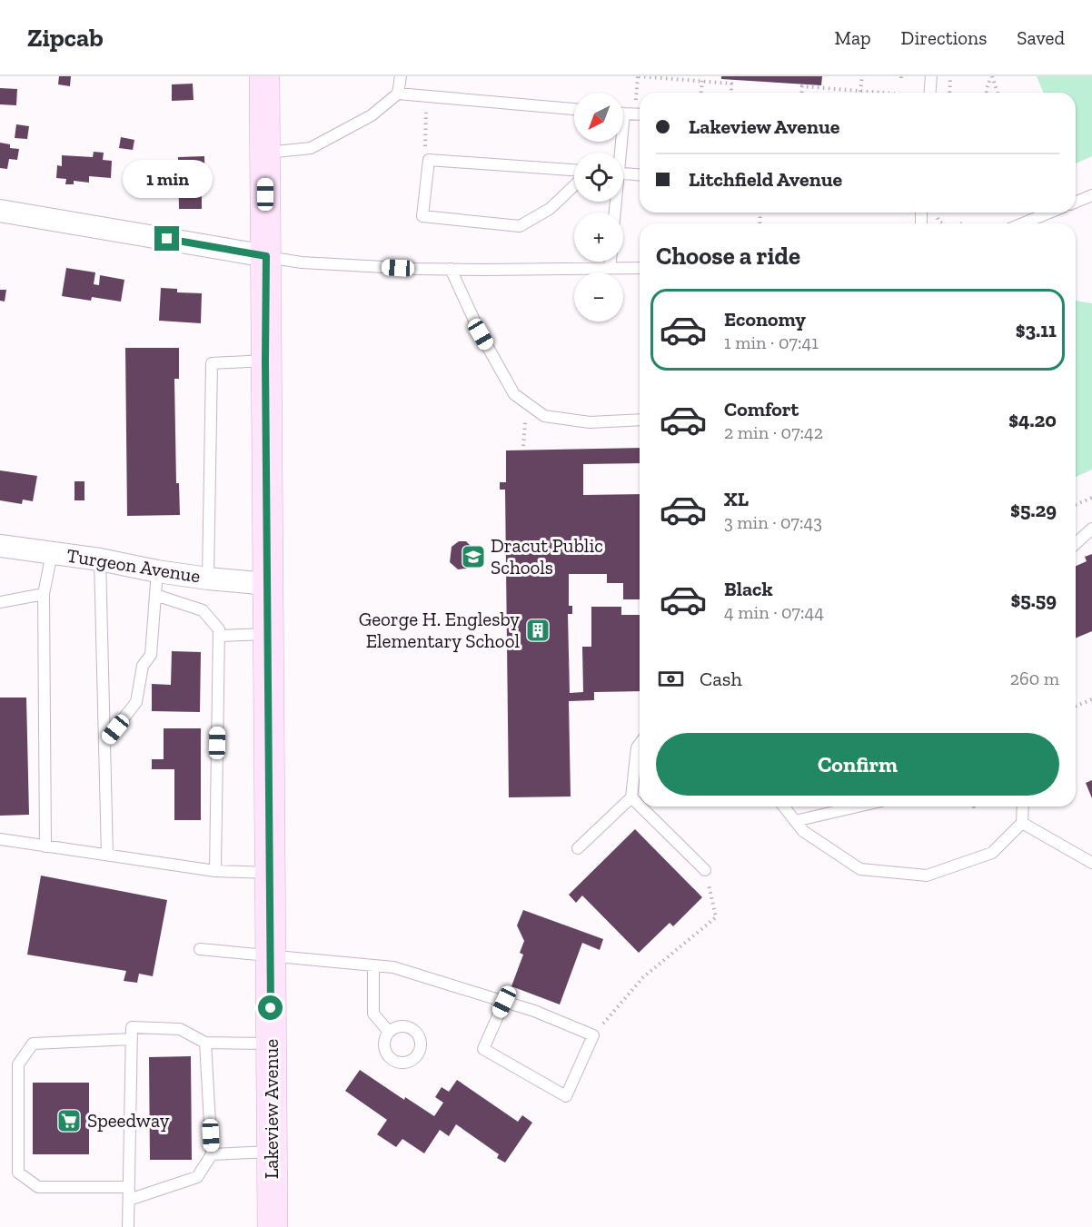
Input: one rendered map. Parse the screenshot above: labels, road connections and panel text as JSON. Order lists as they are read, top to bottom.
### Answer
{
  "streets": {
    "main road": ["Lakeview Avenue"],
    "street": ["Turgeon Avenue"]
  },
  "crossings": [
    ["Turgeon Avenue", "Lakeview Avenue"]
  ],
  "places": {
    "school or university": ["Dracut Public Schools"],
    "building": ["George H. Englesby Elementary School"],
    "supermarket": ["Speedway"]
  },
  "north": "bottom left",
  "page": {
    "header": "Zipcab",
    "nav": ["Map", "Directions", "Saved"],
    "map_buttons": ["+", "−"],
    "banner": ["Lakeview Avenue", "Litchfield Avenue"],
    "bubble": "1 min",
    "heading": "Choose a ride",
    "list": [
      {
        "name": "Economy",
        "note": "1 min · 07:41",
        "value": "$3.11"
      },
      {
        "name": "Comfort",
        "note": "2 min · 07:42",
        "value": "$4.20"
      },
      {
        "name": "XL",
        "note": "3 min · 07:43",
        "value": "$5.29"
      },
      {
        "name": "Black",
        "note": "4 min · 07:44",
        "value": "$5.59"
      }
    ],
    "pay": ["Cash", "260 m"],
    "buttons": "Confirm"
  }
}
